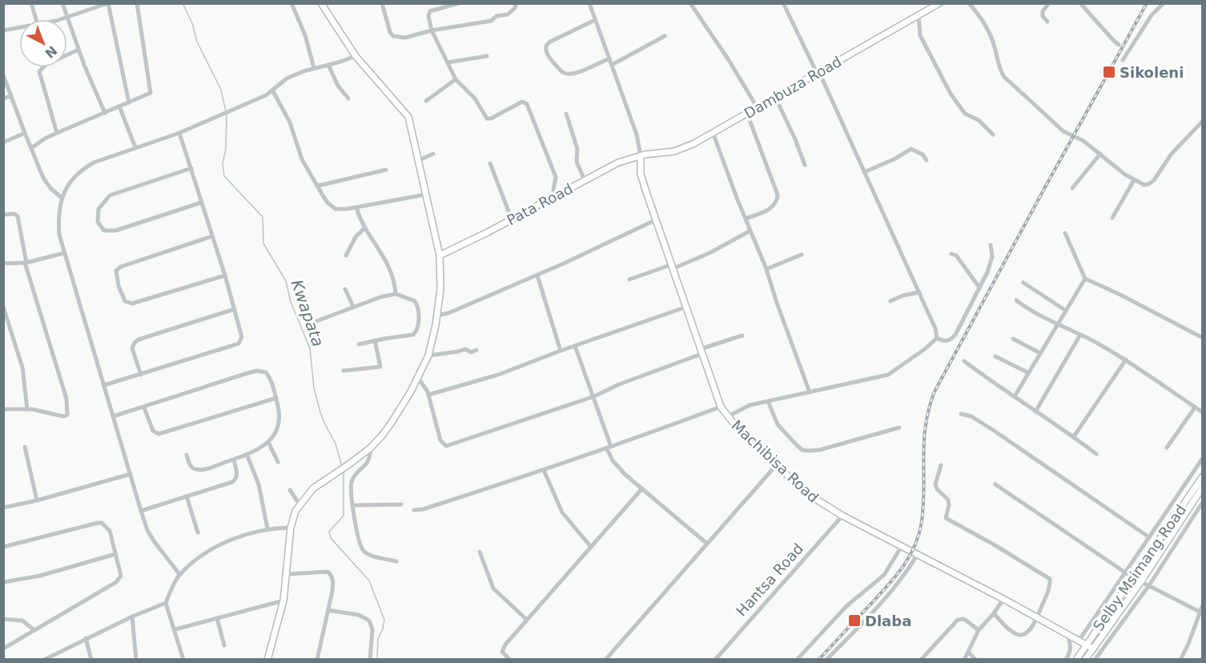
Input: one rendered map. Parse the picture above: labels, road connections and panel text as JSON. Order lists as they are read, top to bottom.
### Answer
{
  "streets": {
    "street": [
      "Dambuza Road",
      "Pata Road",
      "Machibisa Road",
      "Selby Msimang Road",
      "Hantsa Road"
    ]
  },
  "crossings": [
    ["Dambuza Road", "Pata Road"],
    ["Dambuza Road", "Machibisa Road"],
    ["Pata Road", "Machibisa Road"],
    ["Machibisa Road", "Selby Msimang Road"],
    ["Machibisa Road", "Hantsa Road"]
  ],
  "water": ["Kwapata"],
  "places": {
    "transit": ["Sikoleni", "Dlaba"]
  },
  "north": "bottom right"
}
